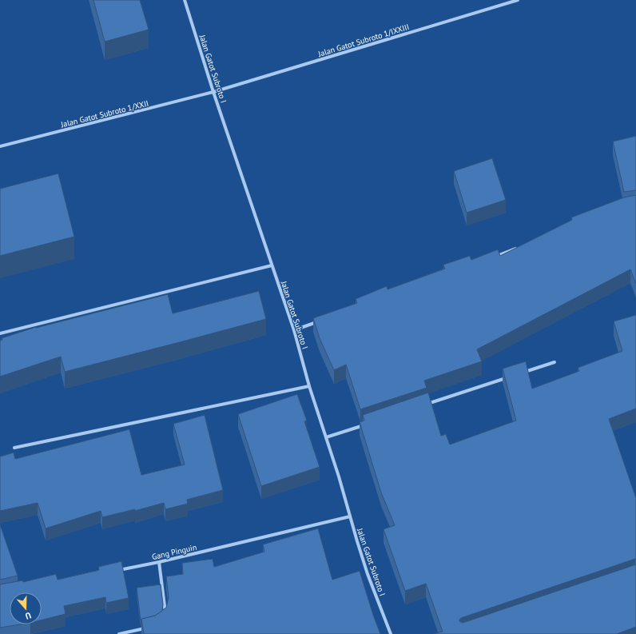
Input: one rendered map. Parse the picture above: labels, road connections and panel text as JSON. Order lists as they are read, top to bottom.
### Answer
{
  "streets": {
    "street": [
      "Jalan Gatot Subroto 1/IXXIII",
      "Jalan Gatot Subroto I",
      "Jalan Gatot Subroto 1/XXII",
      "Gang Pinguin"
    ]
  },
  "crossings": [
    ["Jalan Gatot Subroto 1/IXXIII", "Jalan Gatot Subroto I"],
    ["Jalan Gatot Subroto 1/IXXIII", "Jalan Gatot Subroto 1/XXII"],
    ["Jalan Gatot Subroto I", "Jalan Gatot Subroto 1/XXII"],
    ["Jalan Gatot Subroto I", "Gang Pinguin"]
  ],
  "north": "bottom"
}
